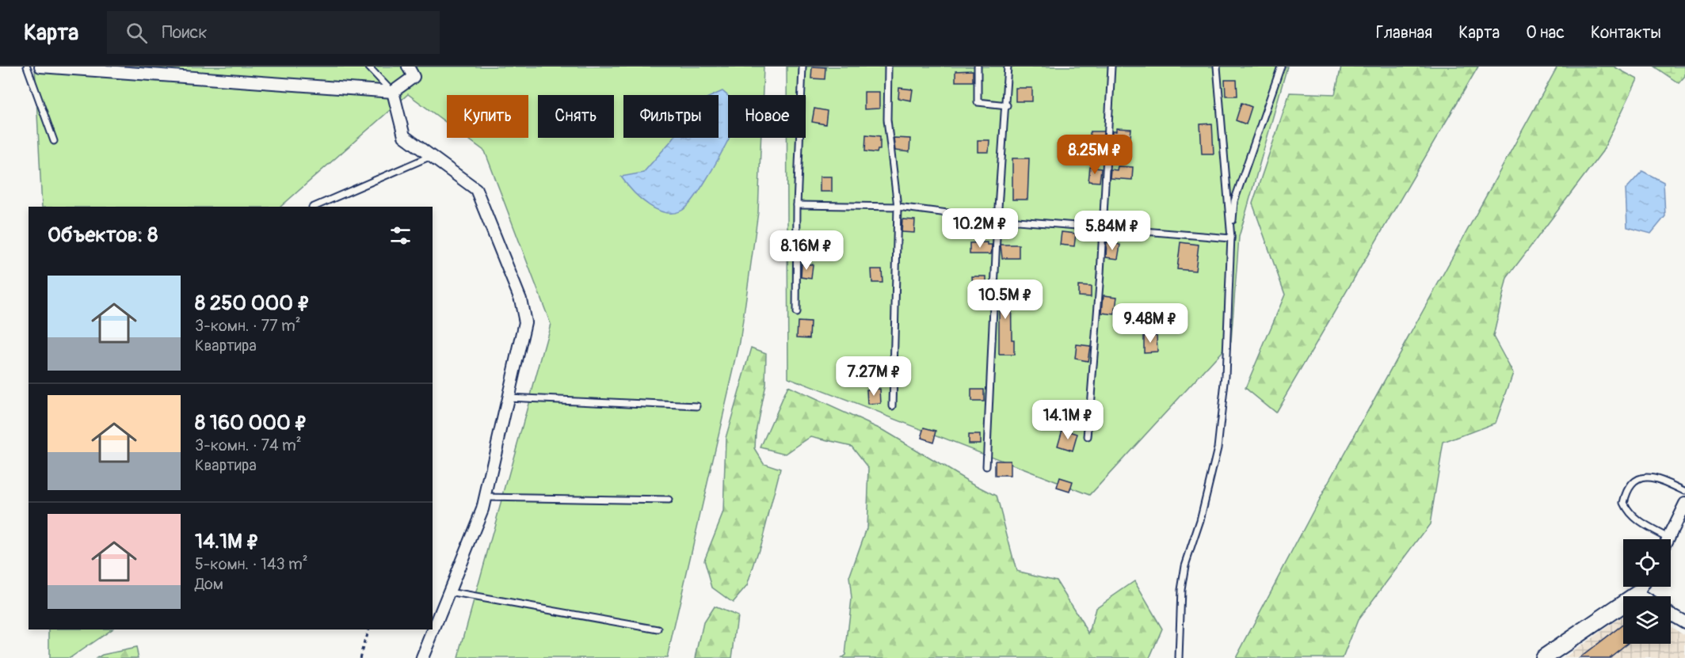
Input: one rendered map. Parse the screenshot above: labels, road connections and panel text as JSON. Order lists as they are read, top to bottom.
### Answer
{
  "page": {
    "header": "Карта",
    "search": "Поиск",
    "nav": [
      "Главная",
      "Карта",
      "О нас",
      "Контакты"
    ],
    "chip": [
      "Купить",
      "Снять",
      "Фильтры",
      "Новое"
    ],
    "price": [
      "8.25M ₽",
      "10.2M ₽",
      "5.84M ₽",
      "8.16M ₽",
      "10.5M ₽",
      "9.48M ₽",
      "7.27M ₽",
      "14.1M ₽"
    ],
    "heading": "Объектов: 8",
    "list": [
      {
        "name": "8 250 000 ₽",
        "note": "3-комн. · 77 m² · Квартира"
      },
      {
        "name": "8 160 000 ₽",
        "note": "3-комн. · 74 m² · Квартира"
      },
      {
        "name": "14.1M ₽",
        "note": "5-комн. · 143 m² · Дом"
      }
    ]
  }
}
